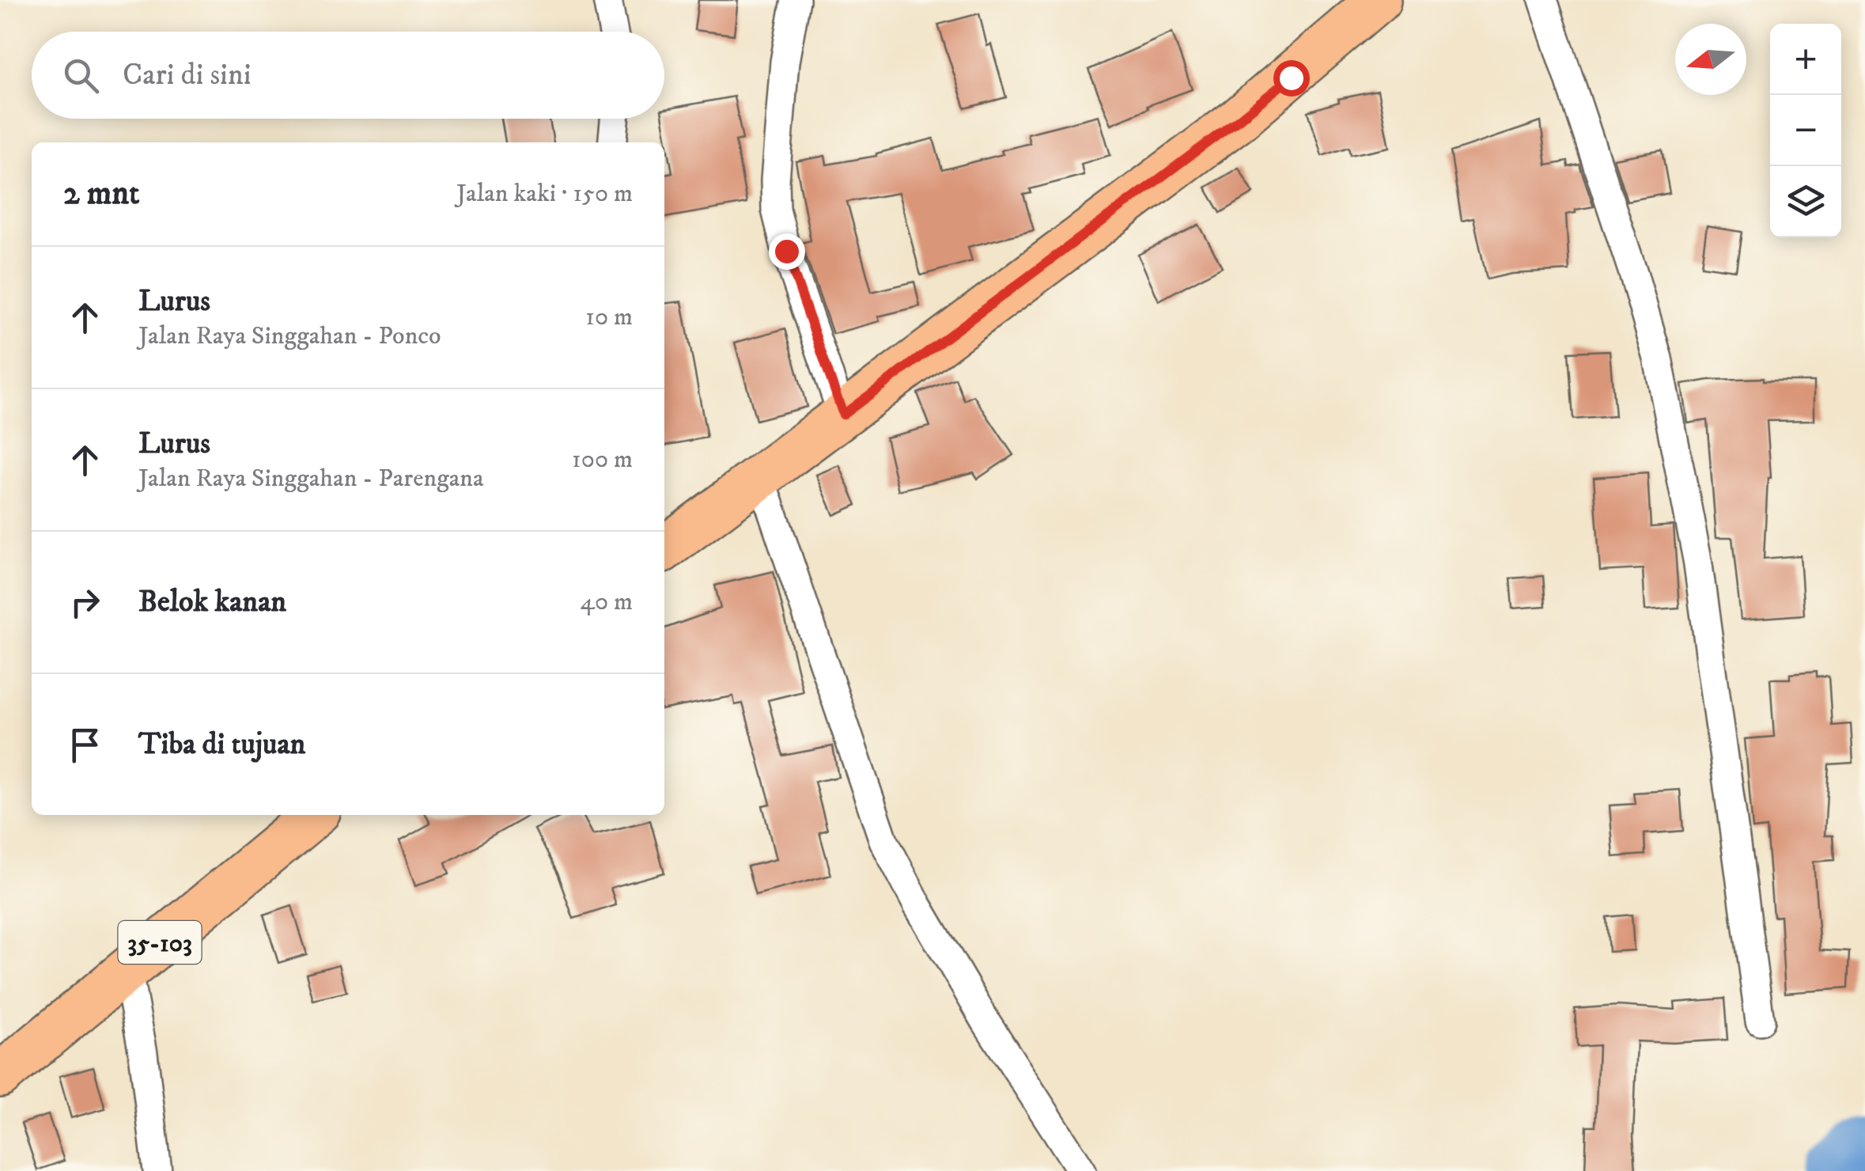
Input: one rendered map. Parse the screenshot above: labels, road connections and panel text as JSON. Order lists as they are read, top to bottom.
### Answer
{
  "streets": {
    "main road": ["35-103"]
  },
  "north": "left",
  "page": {
    "map_buttons": ["+", "−"],
    "search": "Cari di sini",
    "heading": ["2 mnt", "Jalan kaki · 150 m"],
    "list": [
      ["Lurus", "Jalan Raya Singgahan - Ponco", "10 m"],
      ["Lurus", "Jalan Raya Singgahan - Parengana", "100 m"],
      ["Belok kanan", "40 m"],
      "Tiba di tujuan"
    ]
  }
}
